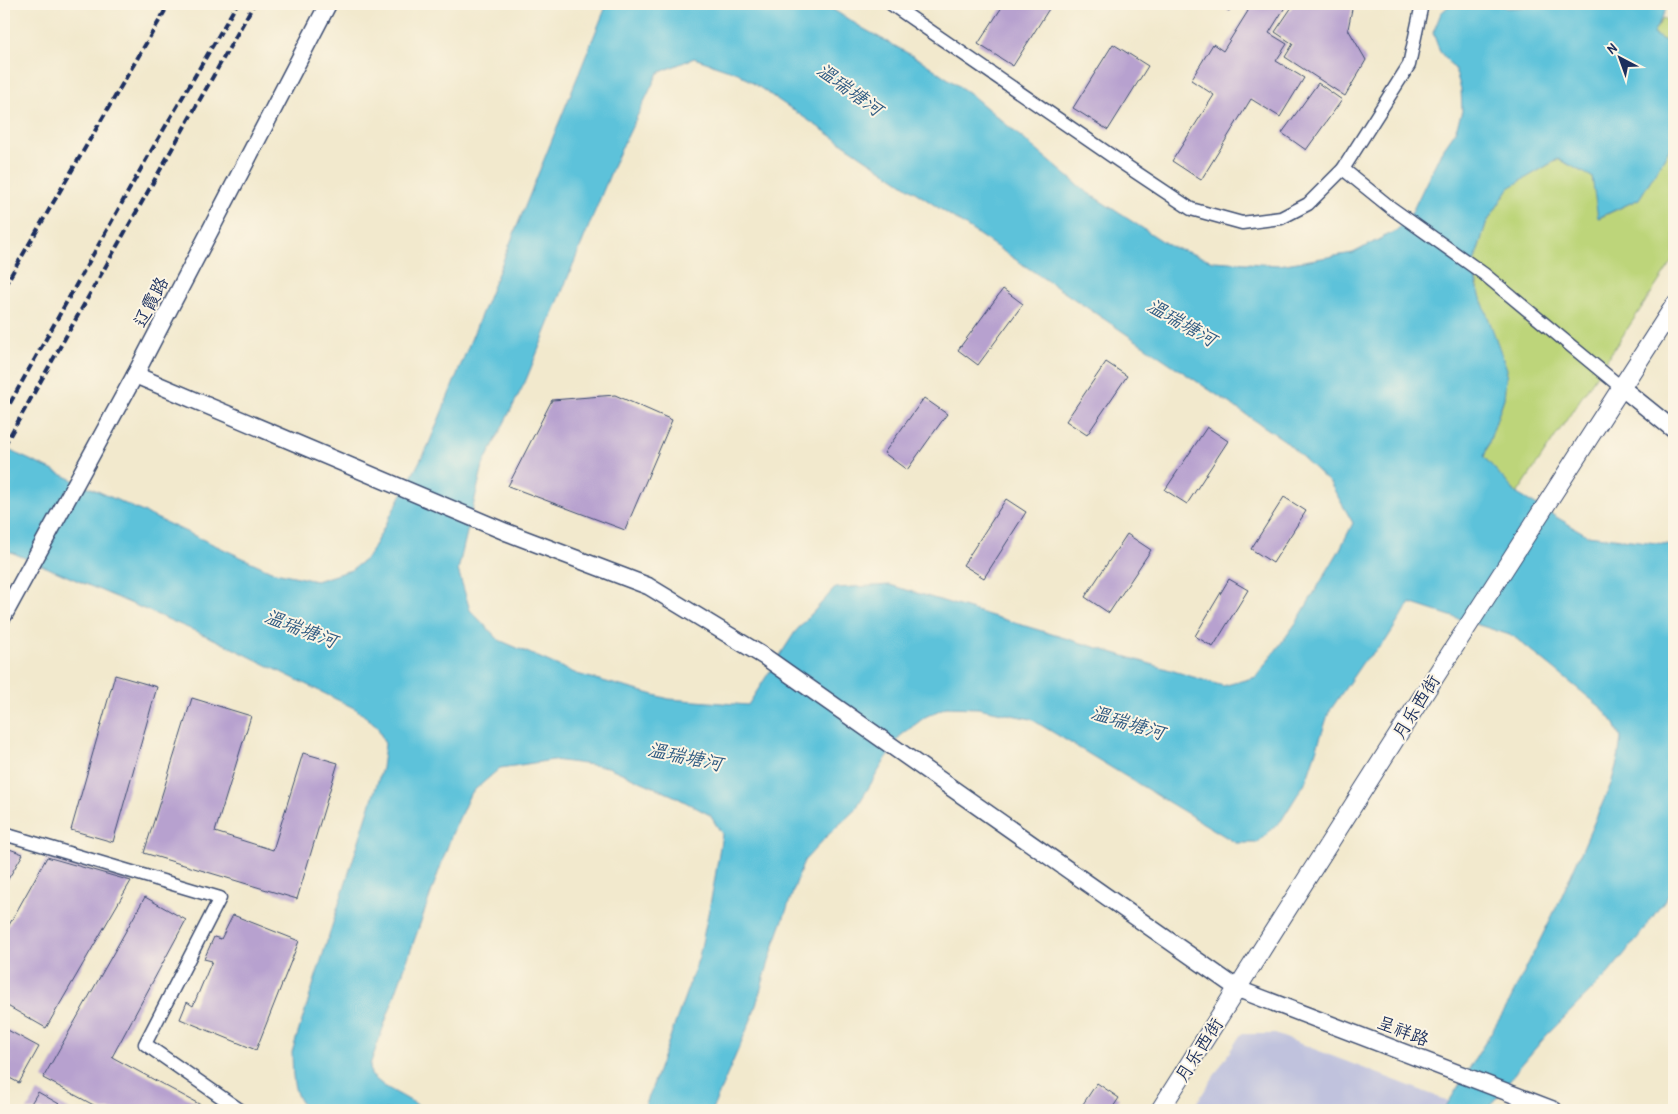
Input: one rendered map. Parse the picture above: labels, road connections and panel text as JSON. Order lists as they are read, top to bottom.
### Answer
{
  "streets": {
    "main road": ["月乐西街"],
    "street": ["辽霞路", "呈祥路"]
  },
  "crossings": [
    ["辽霞路", "呈祥路"],
    ["月乐西街", "呈祥路"]
  ],
  "water": ["温瑞塘河"],
  "north": "top left"
}
